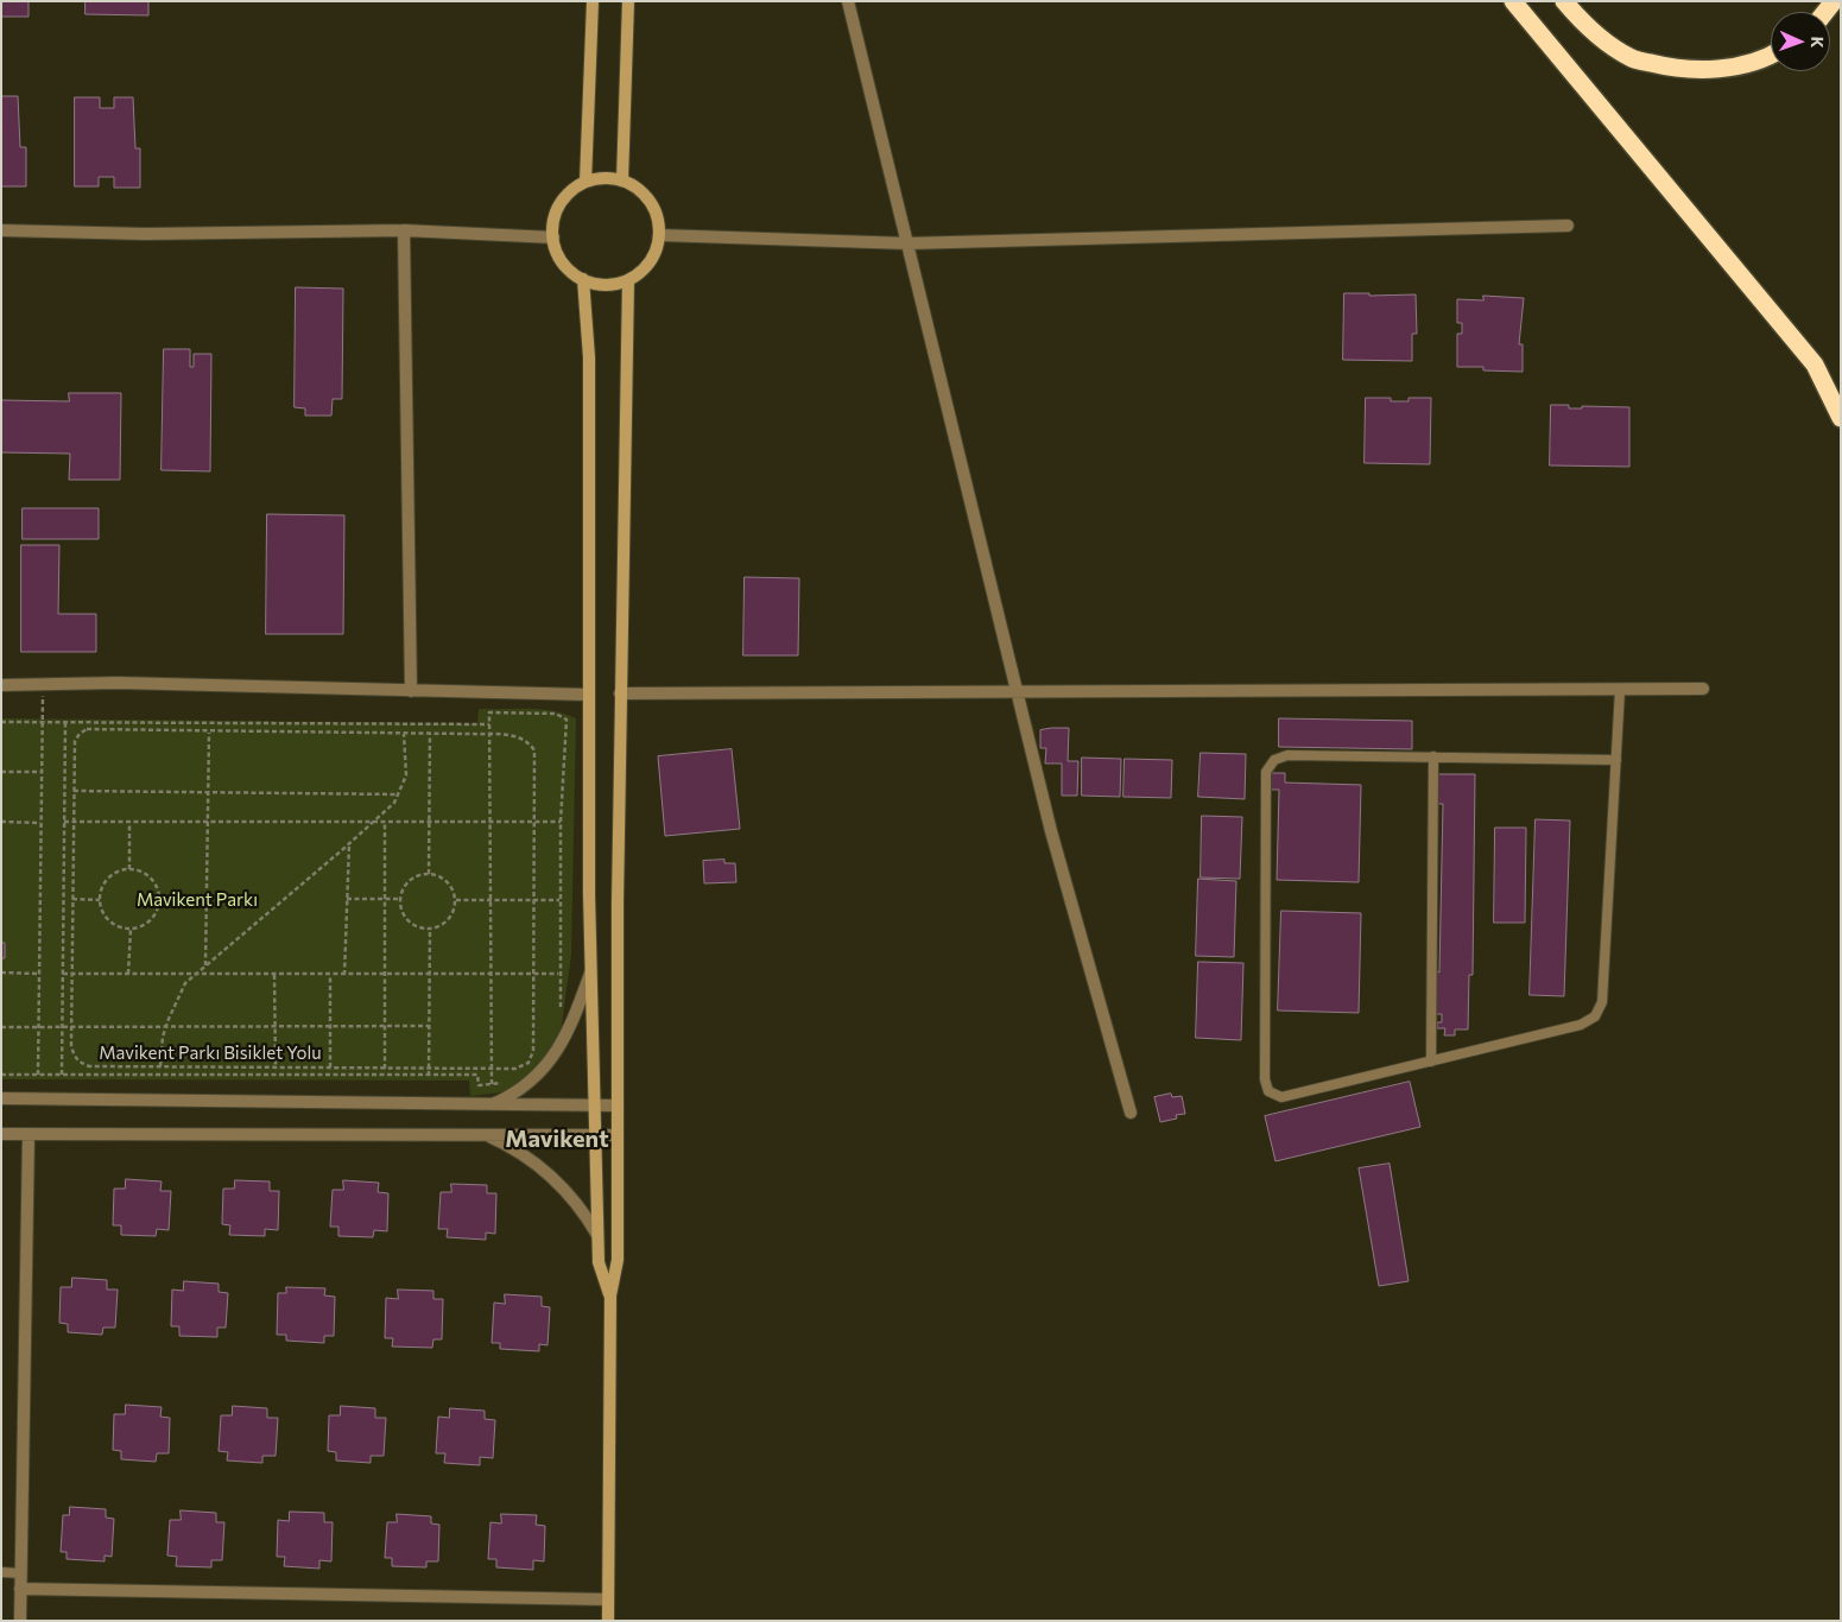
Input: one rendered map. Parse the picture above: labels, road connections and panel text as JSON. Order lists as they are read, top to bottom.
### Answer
{
  "streets": {
    "path": ["Mavikent Parkı Bisiklet Yolu"]
  },
  "districts": ["Mavikent"],
  "parks": ["Mavikent Parkı"],
  "north": "right"
}
